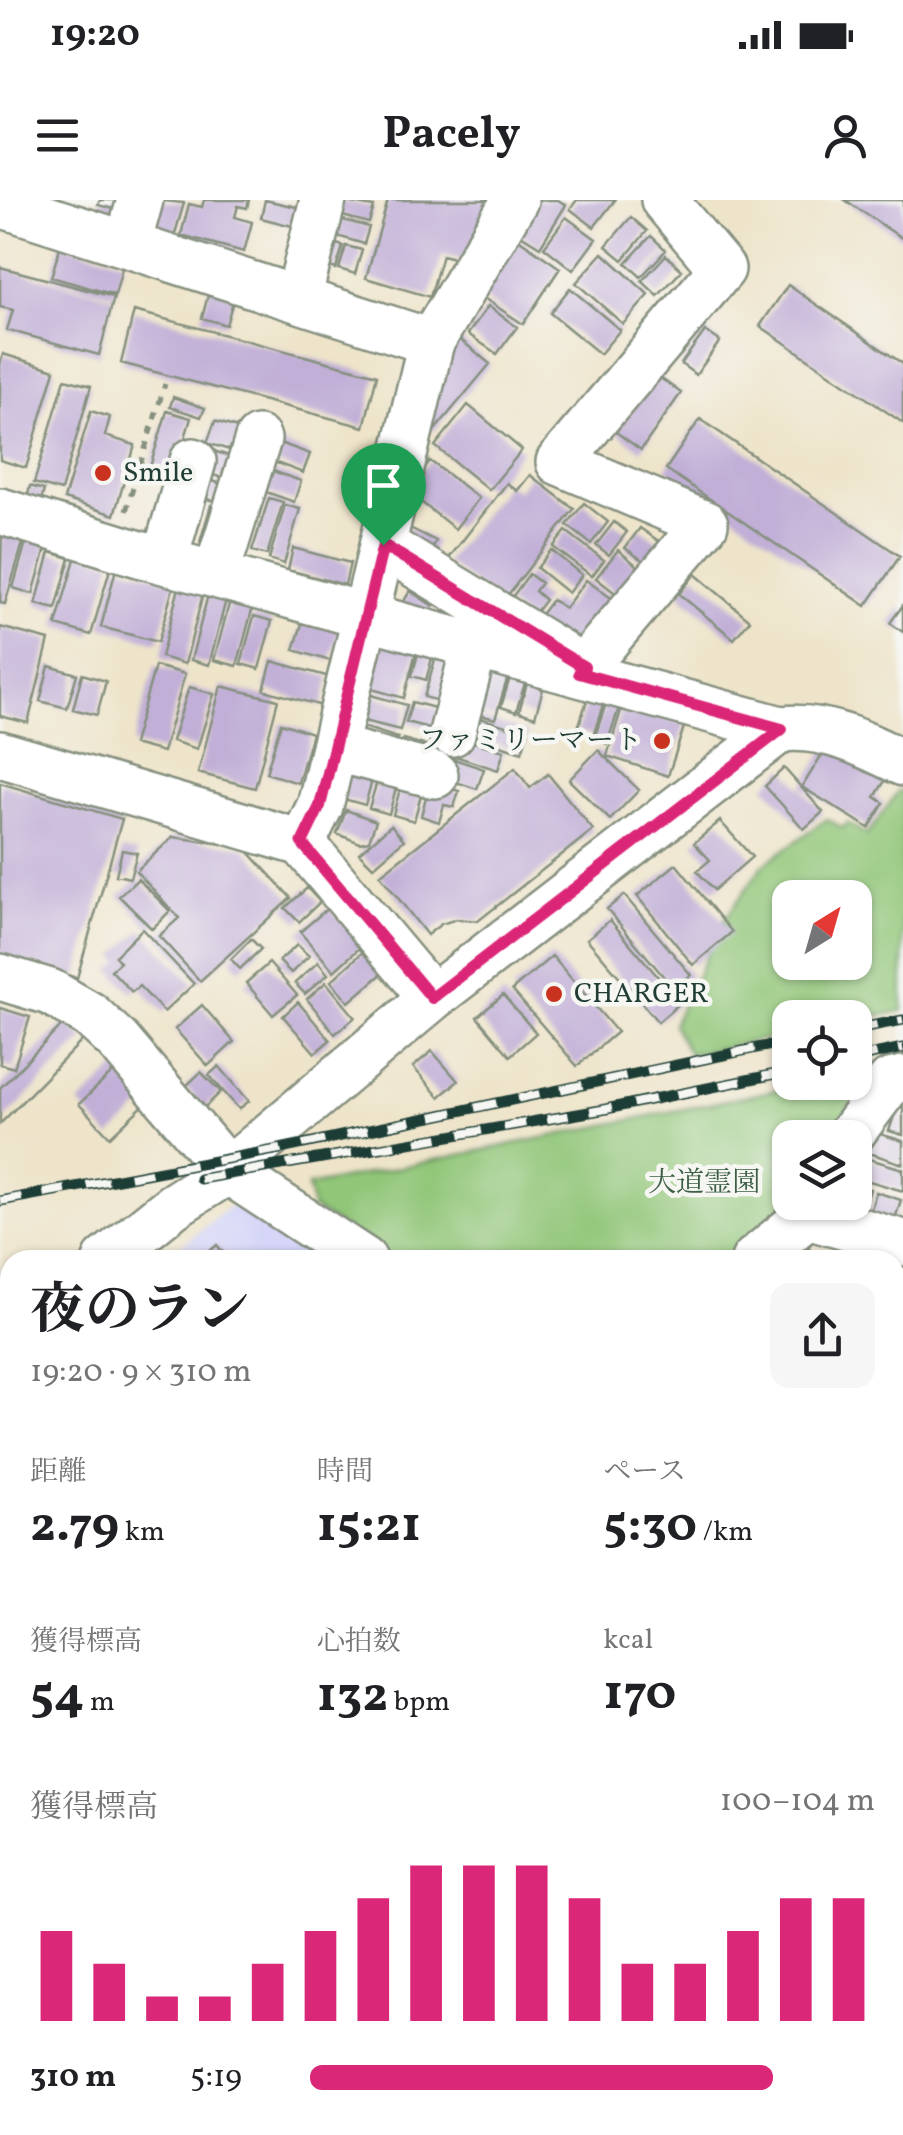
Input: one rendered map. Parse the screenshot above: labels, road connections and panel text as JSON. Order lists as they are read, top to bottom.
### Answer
{
  "parks": ["大道霊園"],
  "places": ["Smile", "ファミリーマート", "CHARGER"],
  "north": "top right",
  "page": {
    "status": "19:20",
    "header": "Pacely",
    "heading": ["夜のラン", "19:20 · 9 × 310 m"],
    "stats": [
      ["距離", "2.79 km"],
      ["時間", "15:21"],
      ["ペース", "5:30 /km"],
      ["獲得標高", "54 m"],
      ["心拍数", "132 bpm"],
      ["kcal", "170"]
    ],
    "chart": ["獲得標高", "100–104 m"],
    "list": [
      {
        "name": "310 m",
        "note": "5:19"
      }
    ]
  }
}
